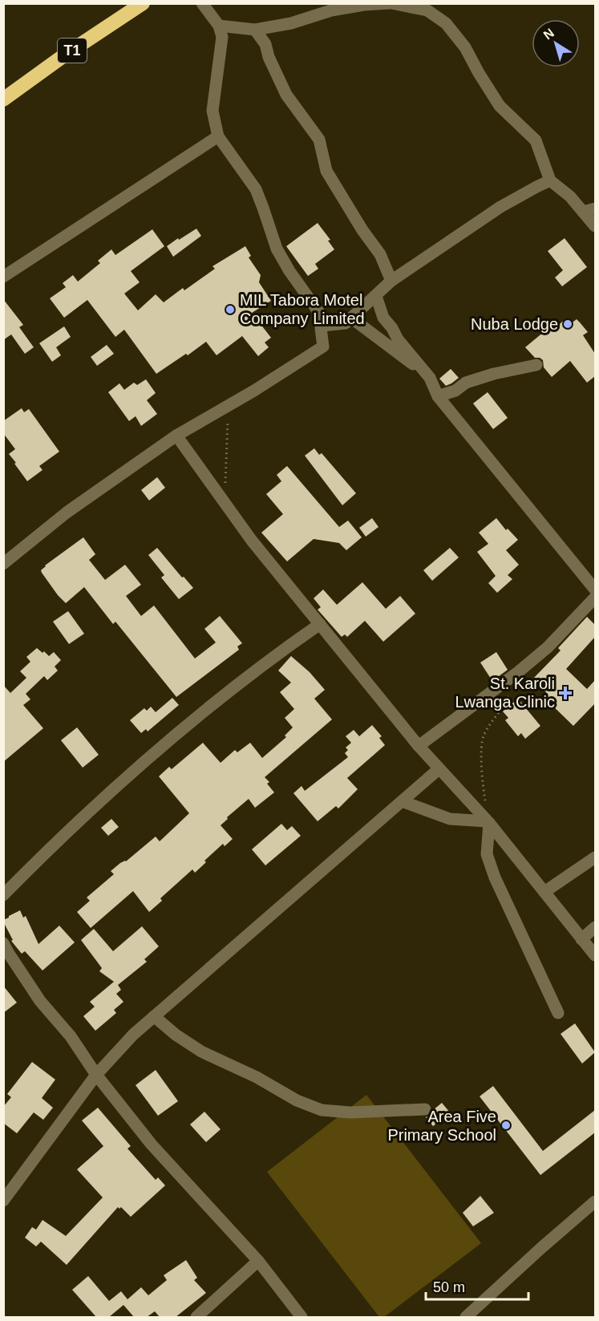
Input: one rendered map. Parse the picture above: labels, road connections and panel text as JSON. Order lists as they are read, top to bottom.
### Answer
{
  "streets": {
    "highway": ["T1"]
  },
  "places": {
    "other": ["MIL Tabora Motel Company Limited", "Nuba Lodge", "Area Five Primary School"],
    "health": ["St. Karoli Lwanga Clinic"]
  },
  "scale_bar": "50 m",
  "north": "top left"
}
